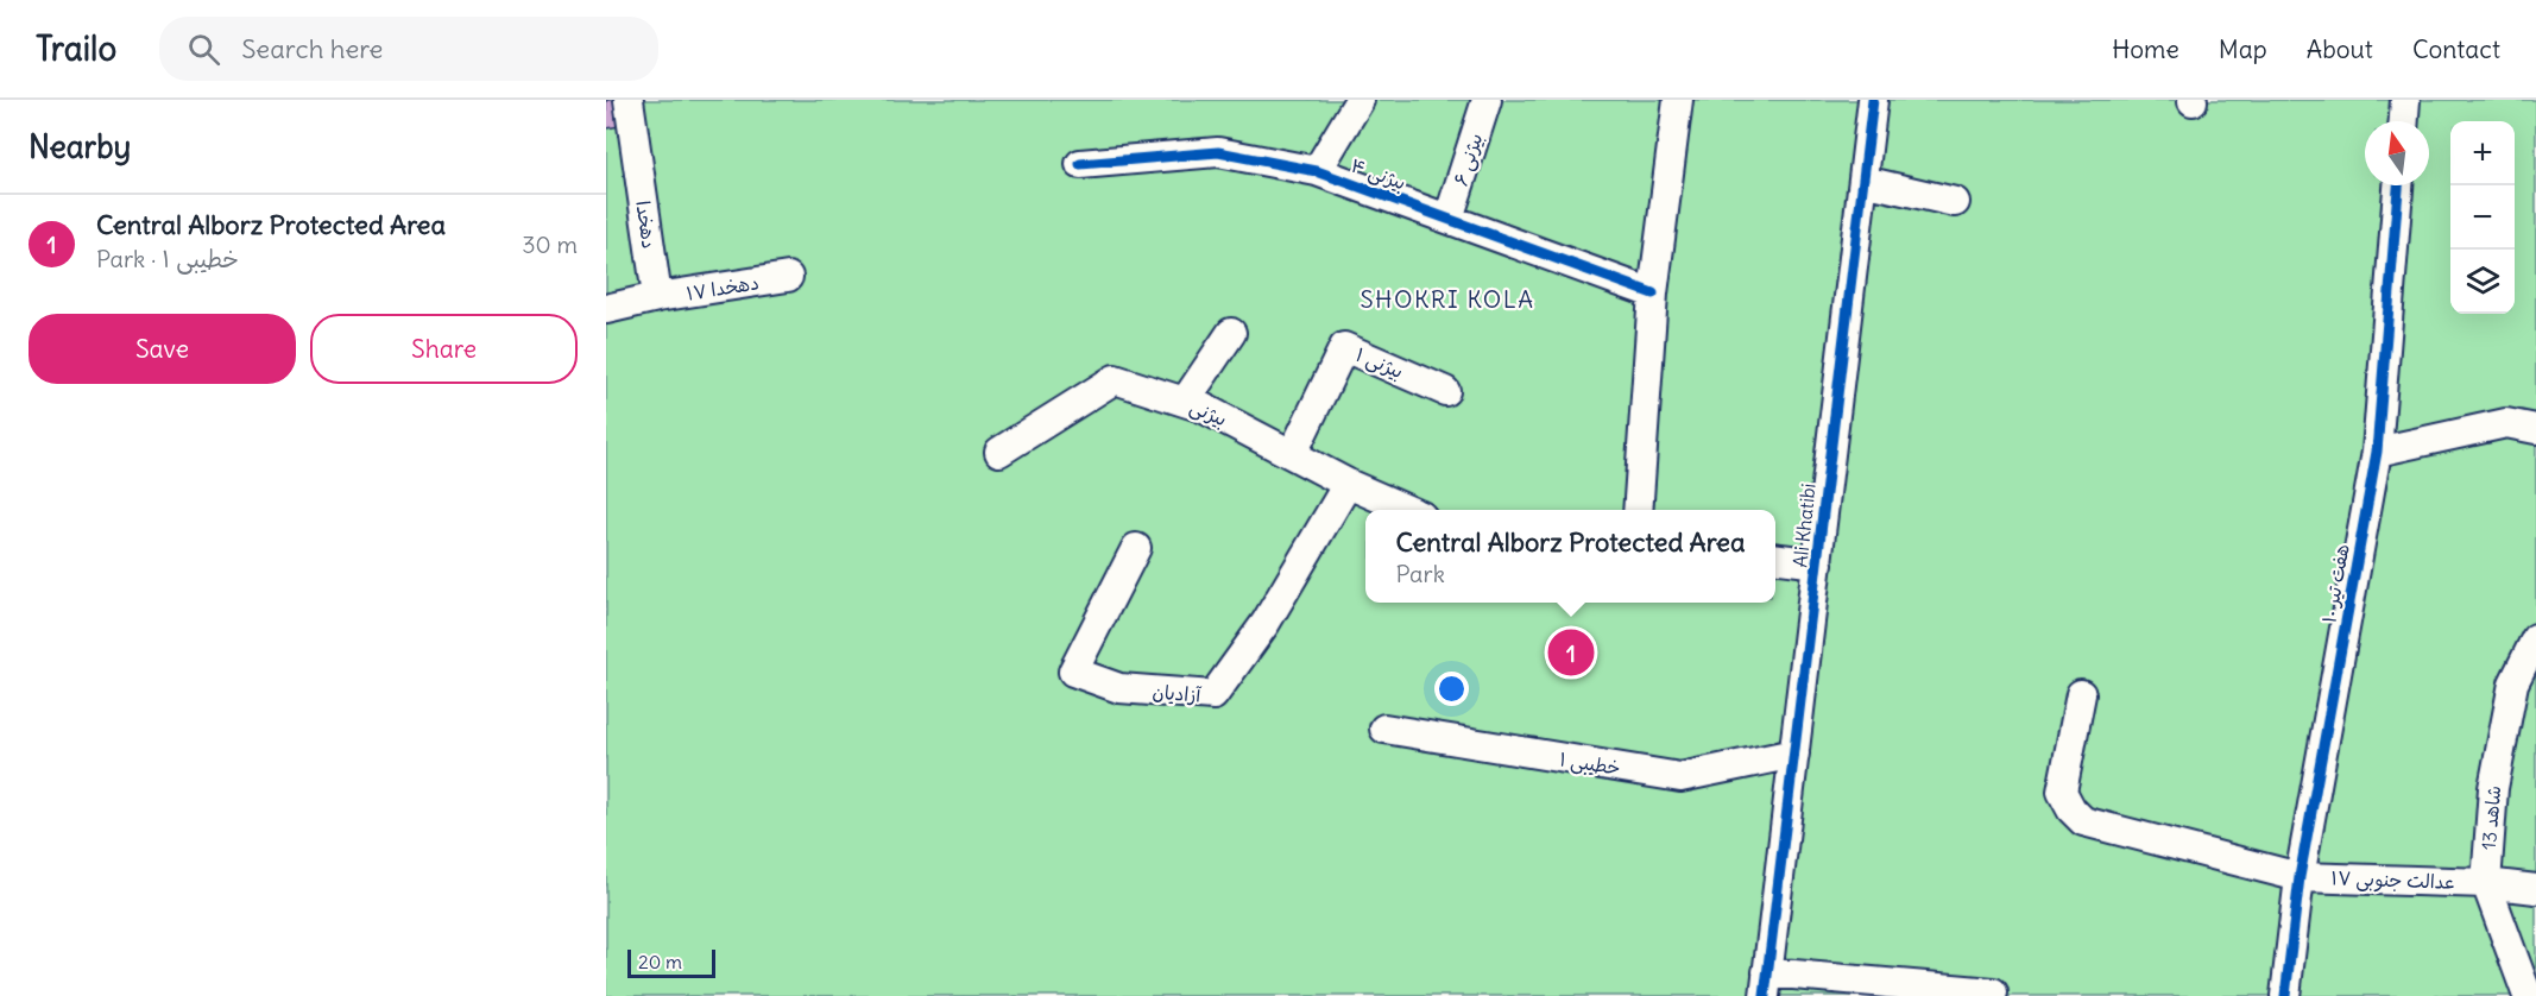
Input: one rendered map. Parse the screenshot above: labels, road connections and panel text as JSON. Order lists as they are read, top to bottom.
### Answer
{
  "streets": {
    "street": [
      "بیژنی ۶",
      "بیژنی ۴",
      "دهخدا",
      "دهخدا ۱۷",
      "بیژنی ۱",
      "بیژنی",
      "Ali Khatibi",
      "هفت تیر ۱۰",
      "آزادیان",
      "خطیبی ۱",
      "شاهد 13",
      "عدالت جنوبی ۱۷"
    ]
  },
  "crossings": [
    ["بیژنی ۶", "بیژنی ۴"],
    ["دهخدا", "دهخدا ۱۷"],
    ["بیژنی ۱", "بیژنی"],
    ["بیژنی", "آزادیان"],
    ["Ali Khatibi", "خطیبی ۱"],
    ["هفت تیر ۱۰", "عدالت جنوبی ۱۷"],
    ["شاهد 13", "عدالت جنوبی ۱۷"]
  ],
  "districts": ["SHOKRI KOLA"],
  "scale_bar": "20 m",
  "north": "top",
  "page": {
    "header": "Trailo",
    "search": "Search here",
    "nav": [
      "Home",
      "Map",
      "About",
      "Contact"
    ],
    "heading": "Nearby",
    "map_buttons": ["+", "−"],
    "list": [
      {
        "mark": "1",
        "name": "Central Alborz Protected Area",
        "note": "Park · خطیبی ۱",
        "value": "30 m"
      }
    ],
    "buttons": ["Save", "Share"],
    "popup": ["Central Alborz Protected Area", "Park"],
    "pins": "1",
    "scale": "20 m"
  }
}
